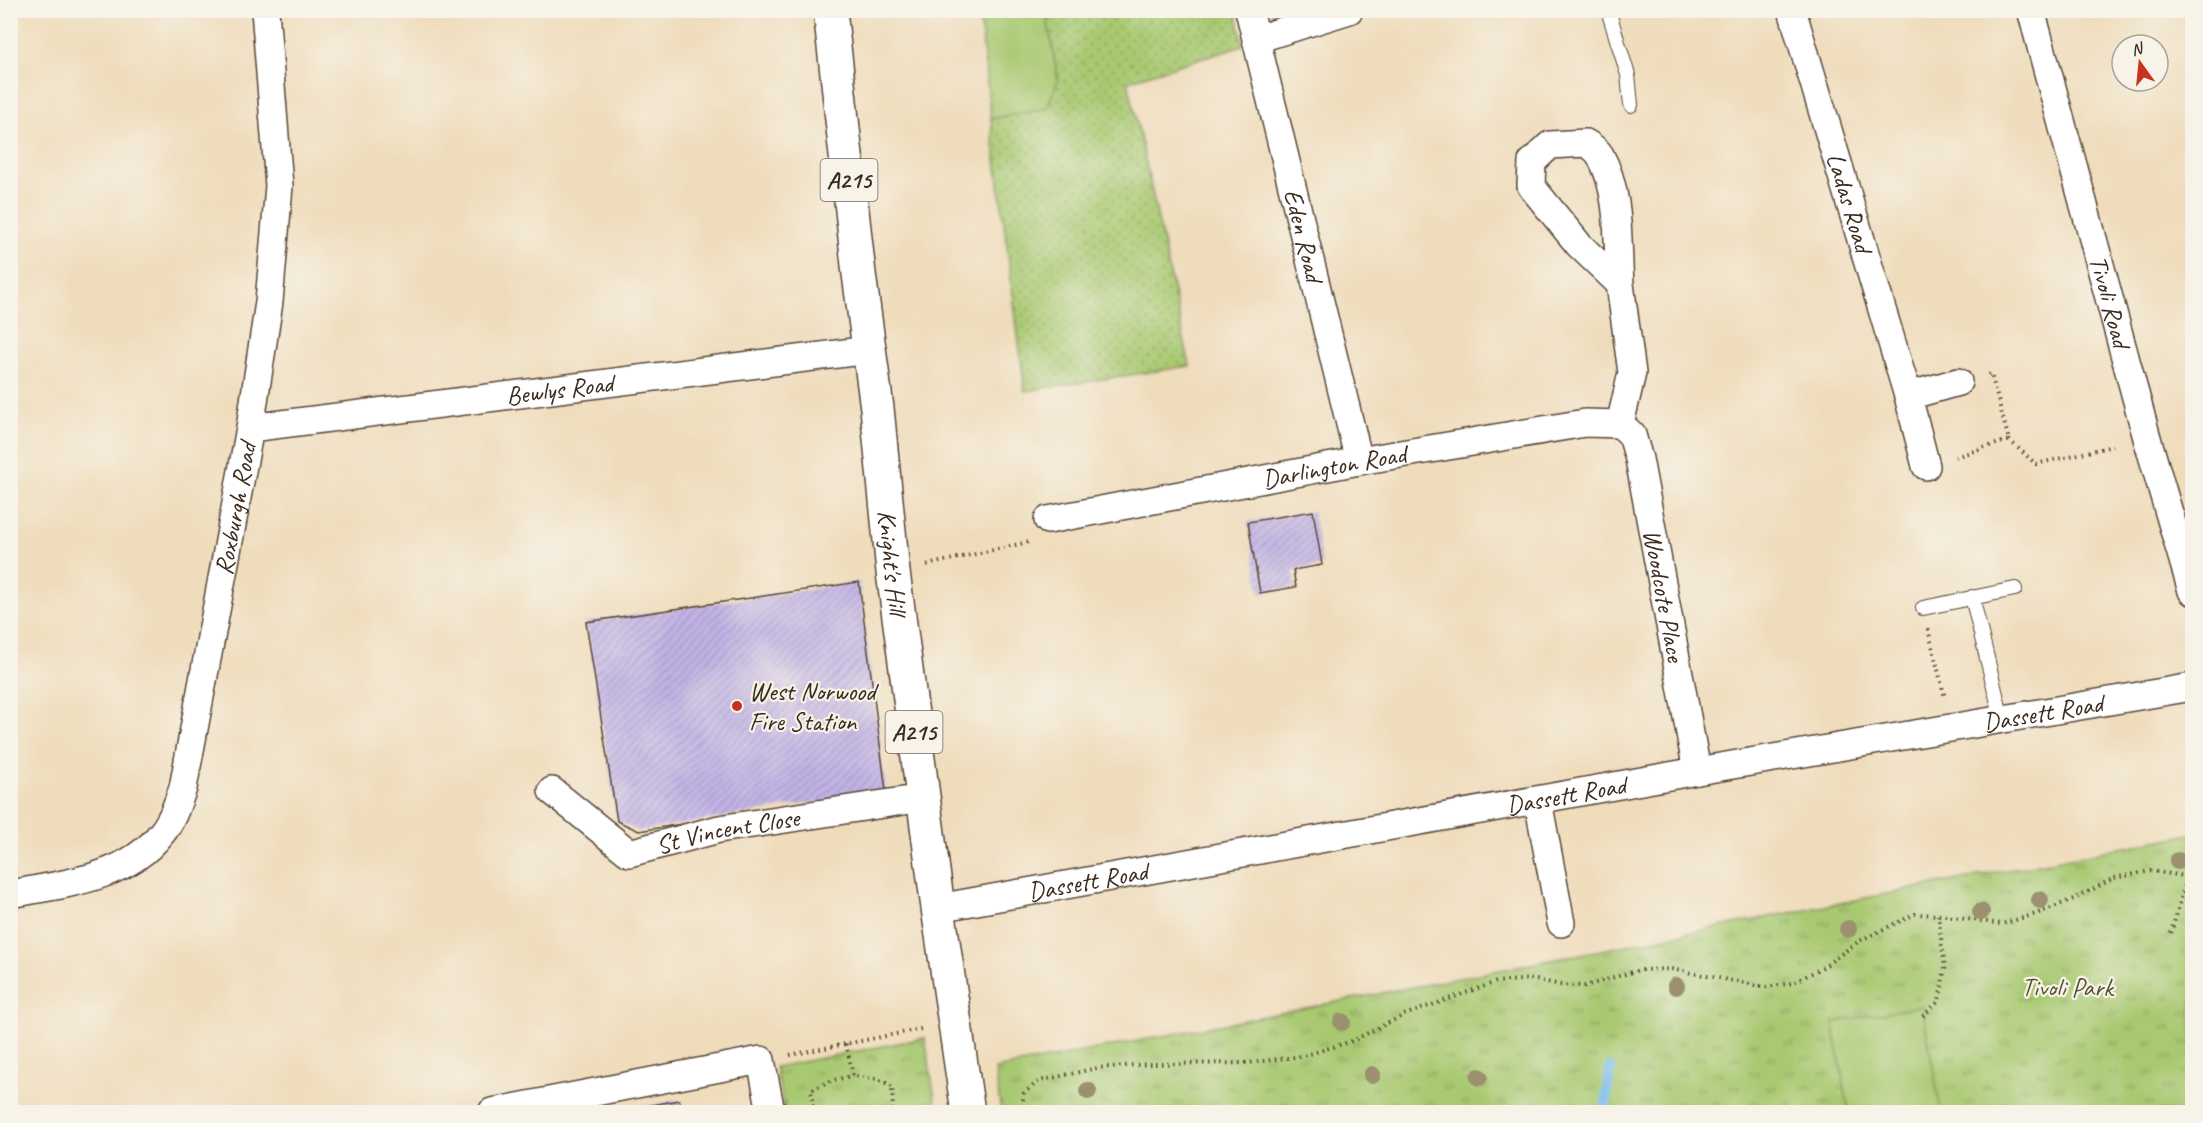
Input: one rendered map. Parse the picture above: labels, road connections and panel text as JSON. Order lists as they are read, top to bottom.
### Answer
{
  "streets": {
    "main road": ["A215", "Knight's Hill"],
    "street": [
      "Ladas Road",
      "Eden Road",
      "Tivoli Road",
      "Bewlys Road",
      "Darlington Road",
      "Roxburgh Road",
      "Woodcote Place",
      "Dassett Road",
      "St Vincent Close"
    ]
  },
  "crossings": [
    ["Eden Road", "Darlington Road"],
    ["Bewlys Road", "Roxburgh Road"],
    ["Bewlys Road", "Knight's Hill"],
    ["Darlington Road", "Woodcote Place"],
    ["Knight's Hill", "Dassett Road"],
    ["Knight's Hill", "St Vincent Close"],
    ["Woodcote Place", "Dassett Road"]
  ],
  "parks": ["Tivoli Park"],
  "places": ["West Norwood Fire Station"],
  "north": "top"
}
